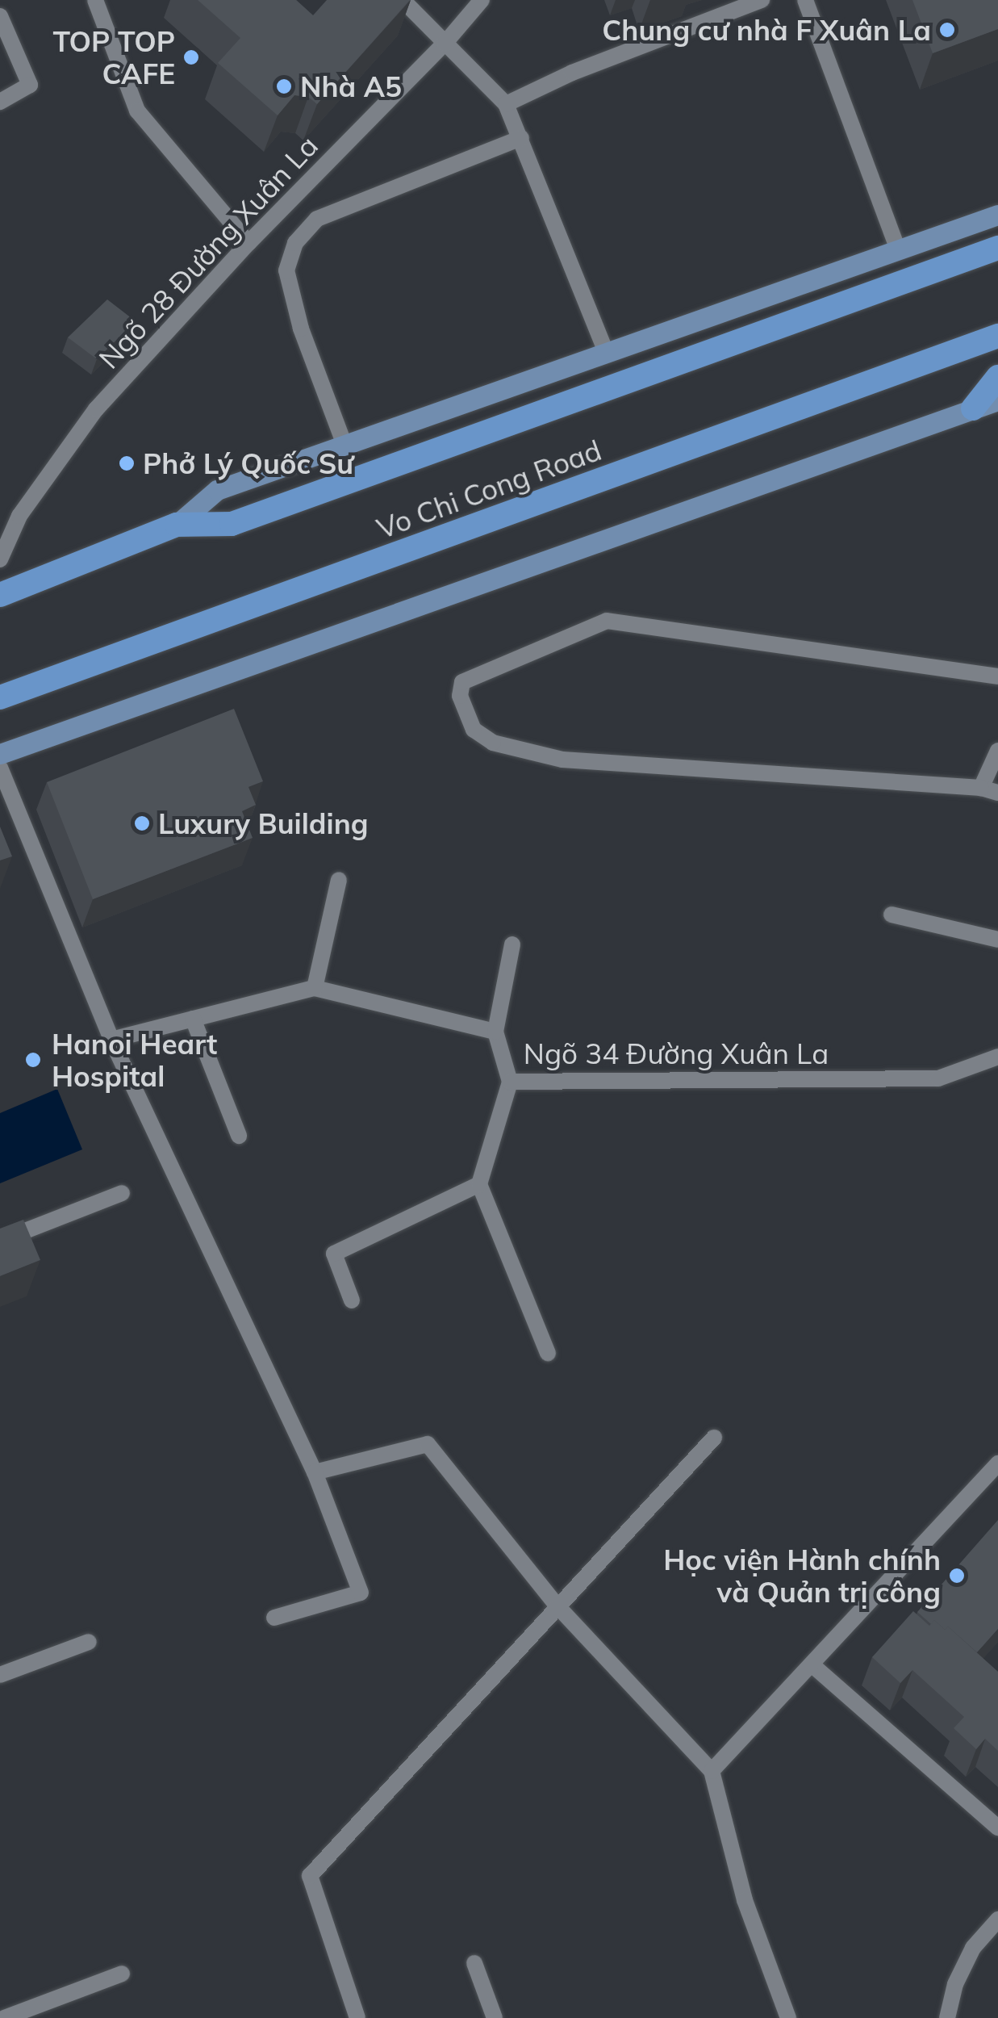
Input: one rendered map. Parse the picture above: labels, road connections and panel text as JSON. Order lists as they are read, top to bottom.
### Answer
{
  "streets": {
    "highway": ["Vo Chi Cong Road"],
    "street": ["Ngõ 28 Đường Xuân La", "Ngõ 34 Đường Xuân La"]
  },
  "places": [
    "Chung cư nhà F Xuân La",
    "TOP TOP CAFE",
    "Nhà A5",
    "Phở Lý Quốc Sư",
    "Luxury Building",
    "Hanoi Heart Hospital",
    "Học viện Hành chính và Quản trị công"
  ]
}
